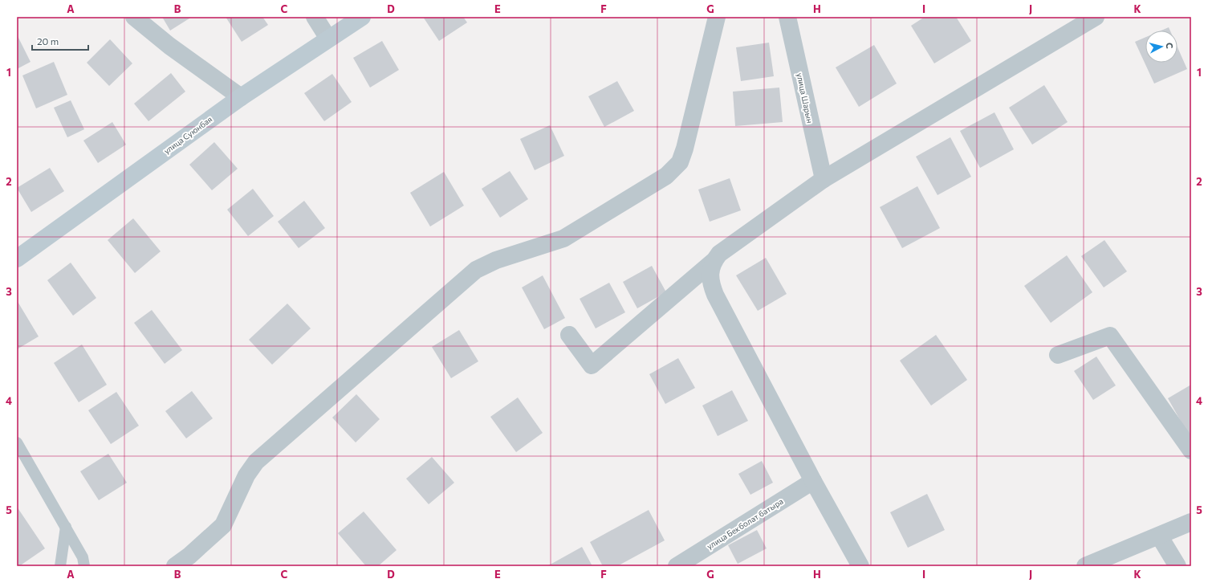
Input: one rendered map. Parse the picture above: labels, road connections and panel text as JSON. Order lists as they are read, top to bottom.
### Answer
{
  "streets": {
    "main road": ["улица Суюнбая"],
    "street": ["улица Шарын", "улица Бекболат батыра"]
  },
  "scale_bar": "20 m",
  "north": "right",
  "grid": {
    "columns": [
      "A",
      "B",
      "C",
      "D",
      "E",
      "F",
      "G",
      "H",
      "I",
      "J",
      "K"
    ],
    "rows": [
      "1",
      "2",
      "3",
      "4",
      "5"
    ]
  }
}
